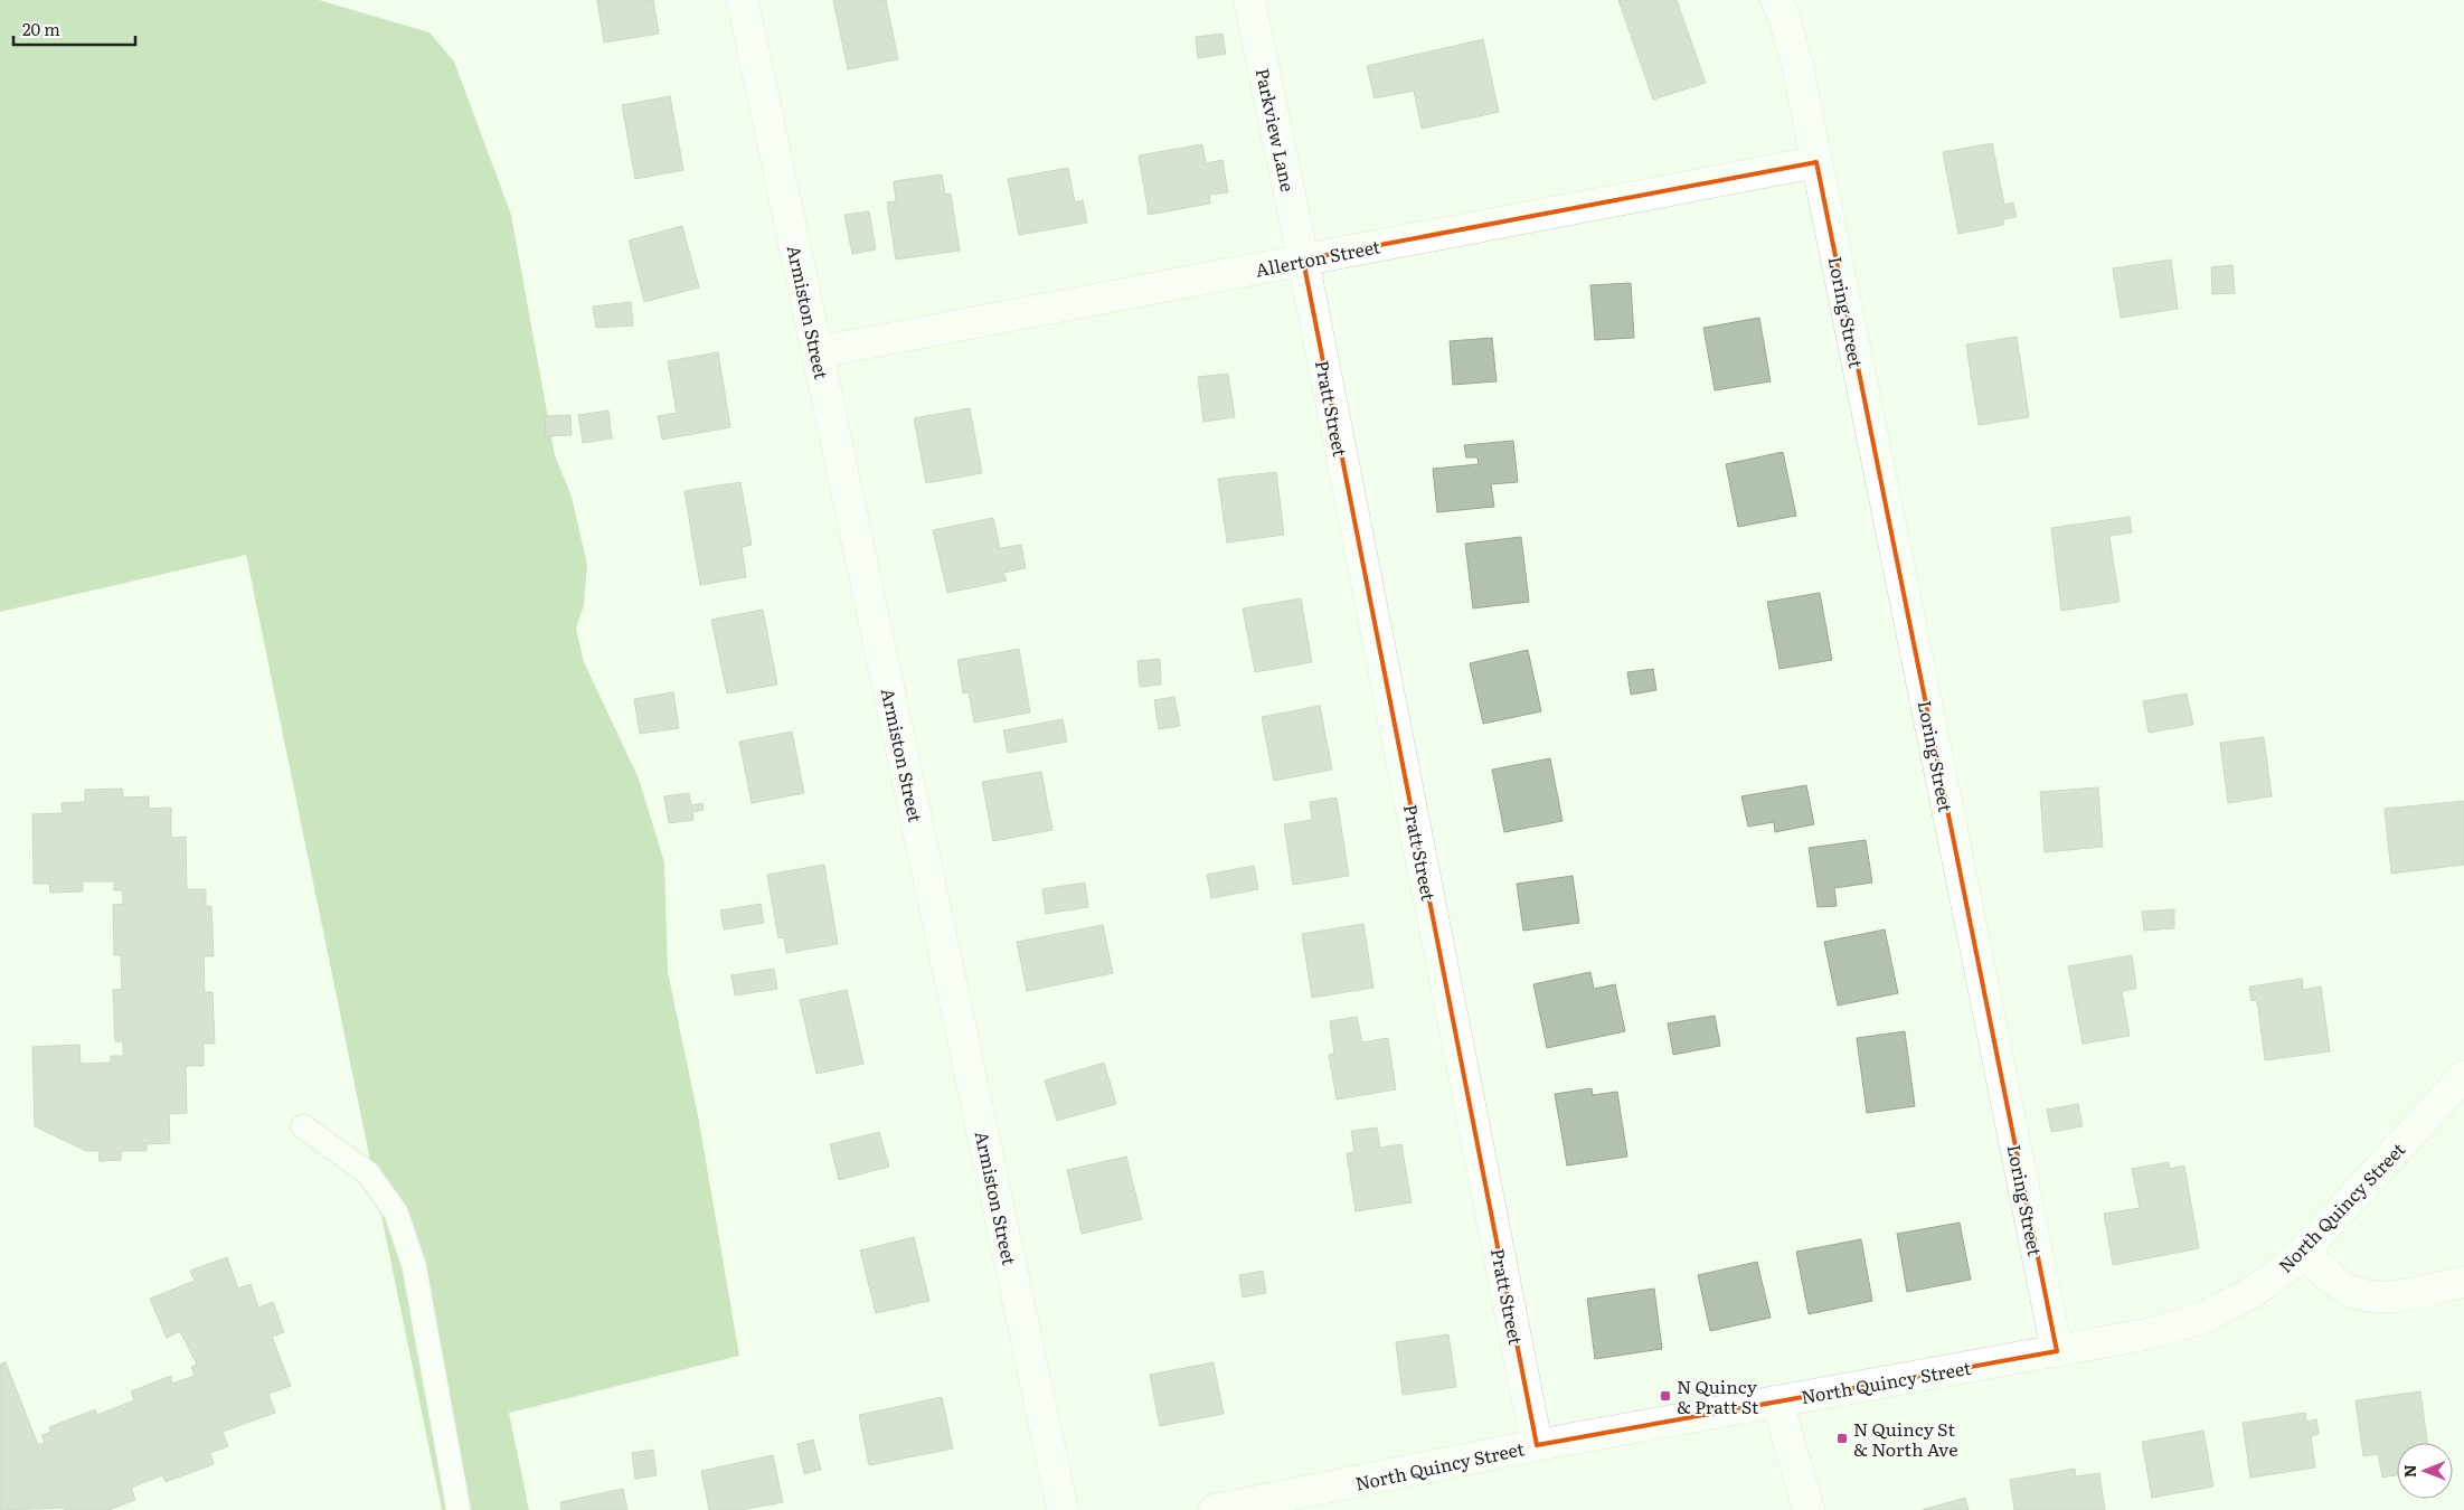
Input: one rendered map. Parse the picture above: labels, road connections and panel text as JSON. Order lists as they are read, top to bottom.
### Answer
{
  "streets": {
    "street": [
      "Parkview Lane",
      "Allerton Street",
      "Armiston Street",
      "Loring Street",
      "Pratt Street",
      "North Quincy Street"
    ]
  },
  "crossings": [
    ["Parkview Lane", "Allerton Street"],
    ["Parkview Lane", "Pratt Street"],
    ["Allerton Street", "Armiston Street"],
    ["Allerton Street", "Loring Street"],
    ["Allerton Street", "Pratt Street"],
    ["Loring Street", "North Quincy Street"],
    ["Pratt Street", "North Quincy Street"]
  ],
  "places": {
    "transit": ["N Quincy & Pratt St", "N Quincy St & North Ave"]
  },
  "scale_bar": "20 m",
  "north": "left"
}
